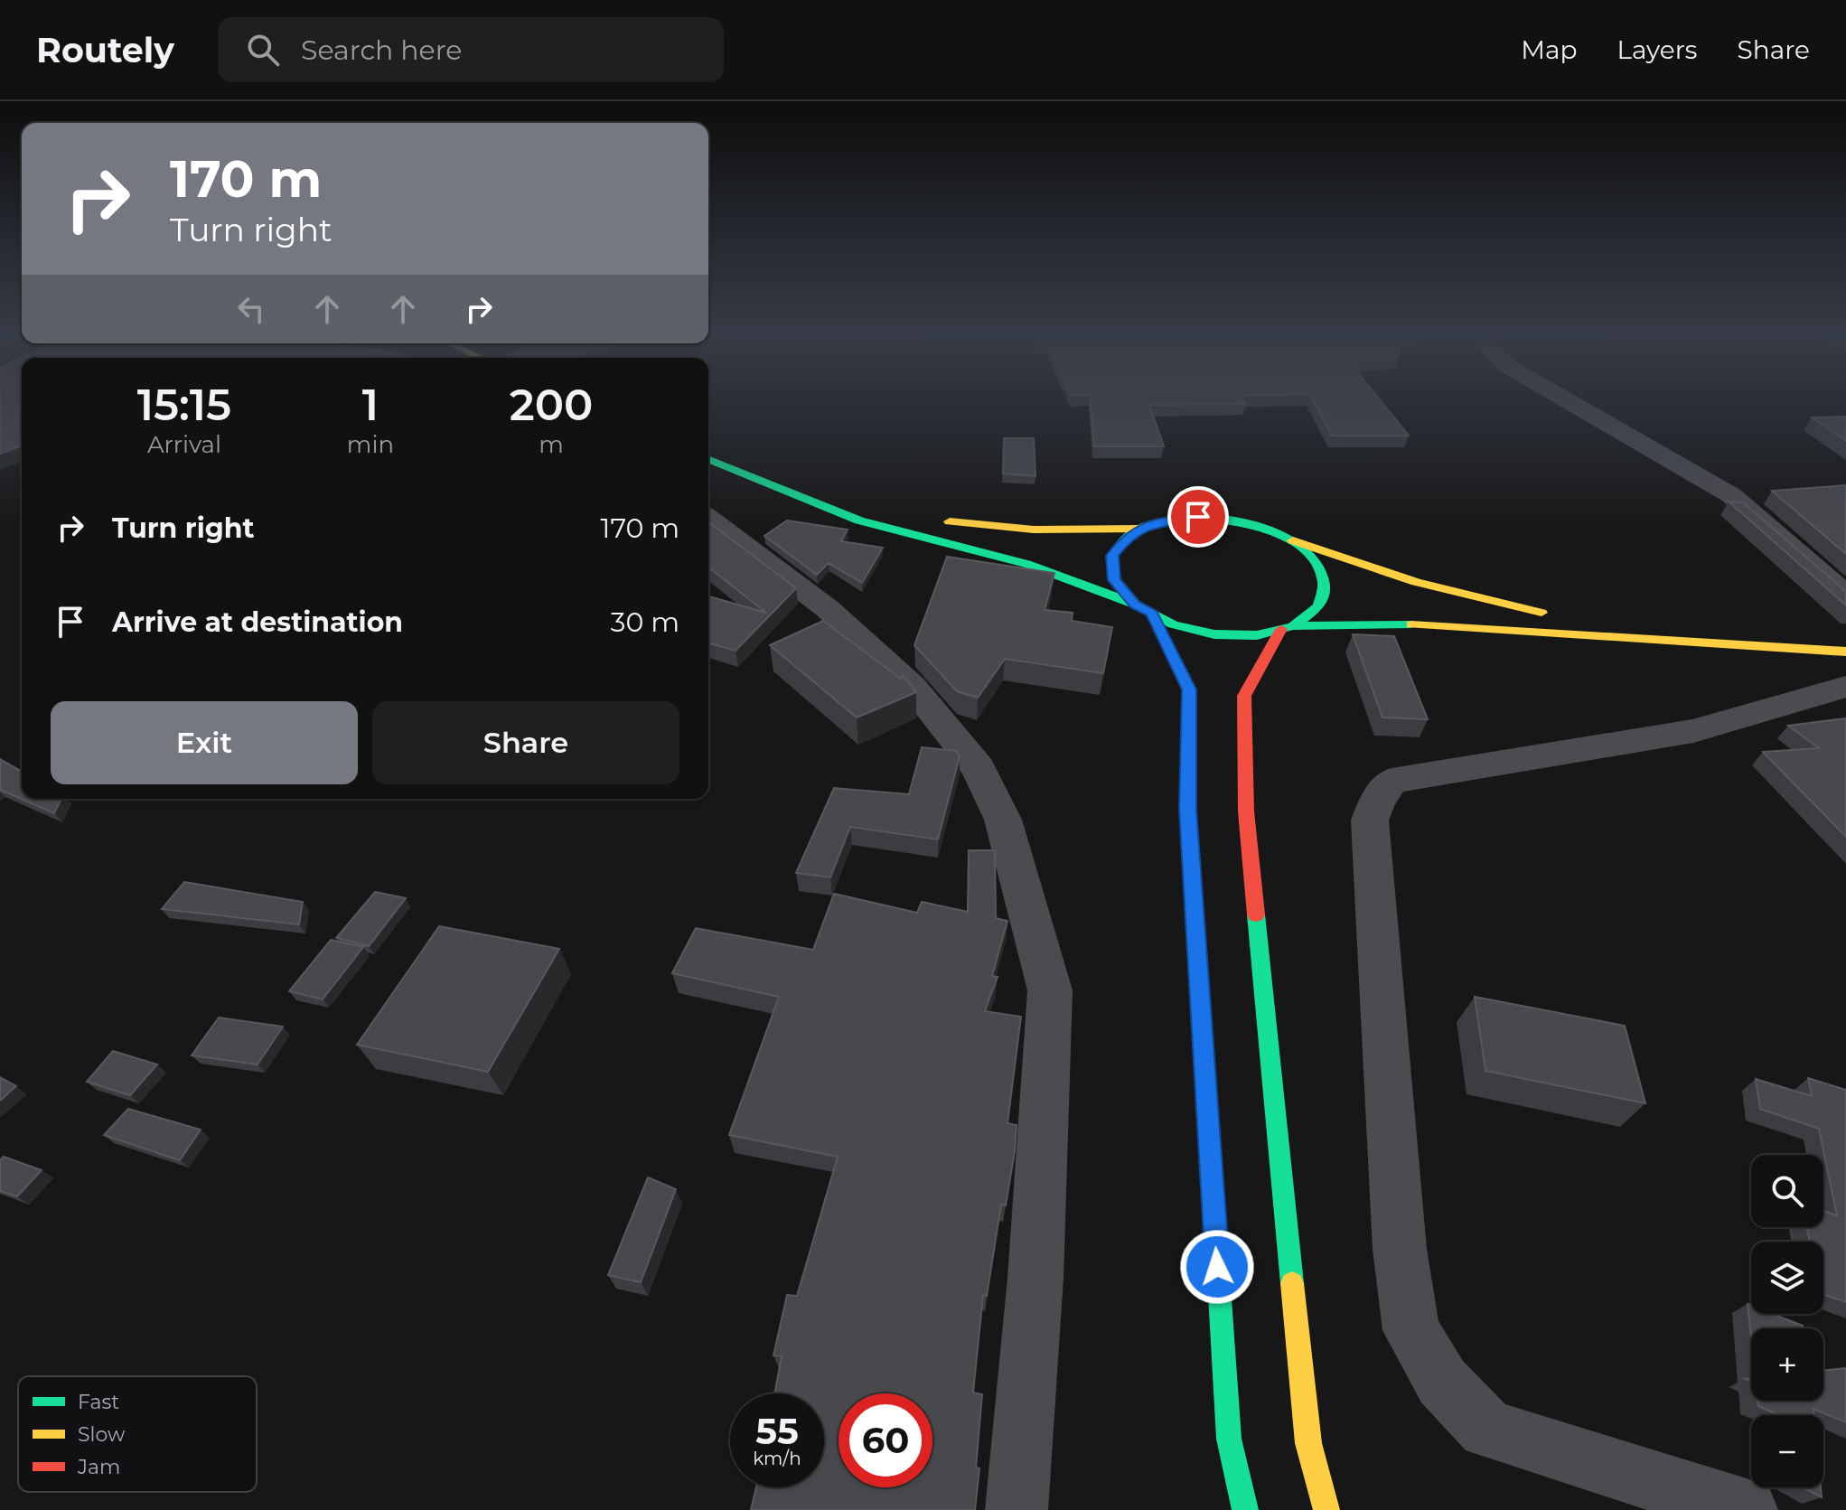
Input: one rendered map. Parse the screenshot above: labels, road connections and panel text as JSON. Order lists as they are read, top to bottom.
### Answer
{
  "legend": ["Fast", "Slow", "Jam"],
  "page": {
    "header": "Routely",
    "search": "Search here",
    "nav": ["Map", "Layers", "Share"],
    "turn": ["170 m", "Turn right"],
    "eta": [
      "15:15",
      "Arrival",
      "1",
      "min",
      "200",
      "m"
    ],
    "list": [
      {
        "name": "Turn right",
        "value": "170 m"
      },
      {
        "name": "Arrive at destination",
        "value": "30 m"
      }
    ],
    "buttons": ["Exit", "Share"],
    "map_buttons": ["+", "−"],
    "speed": "55 km/h",
    "limit": "60"
  }
}
